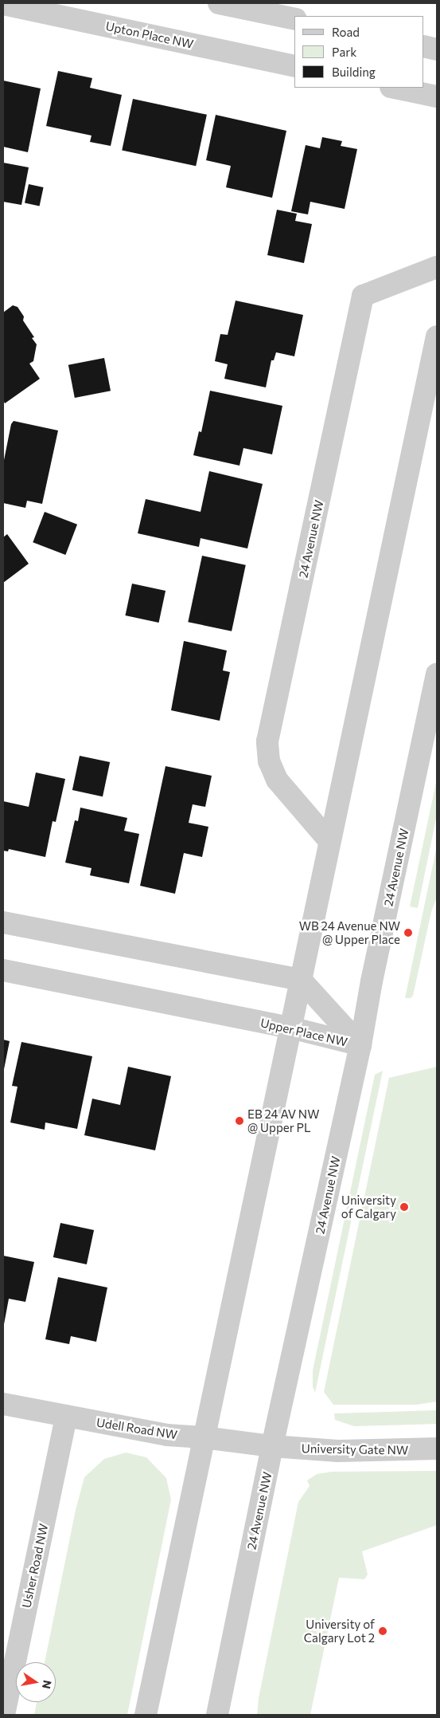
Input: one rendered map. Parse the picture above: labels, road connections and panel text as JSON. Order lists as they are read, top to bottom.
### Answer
{
  "streets": {
    "street": [
      "Upton Place NW",
      "24 Avenue NW",
      "Upper Place NW",
      "Udell Road NW",
      "University Gate NW",
      "Usher Road NW"
    ]
  },
  "crossings": [
    ["24 Avenue NW", "Upper Place NW"],
    ["24 Avenue NW", "Udell Road NW"],
    ["24 Avenue NW", "University Gate NW"],
    ["Udell Road NW", "University Gate NW"],
    ["Udell Road NW", "Usher Road NW"]
  ],
  "places": [
    "WB 24 Avenue NW @ Upper Place",
    "EB 24 AV NW @ Upper PL",
    "University of Calgary",
    "University of Calgary Lot 2"
  ],
  "legend": ["Road", "Park", "Building"],
  "north": "right"
}
